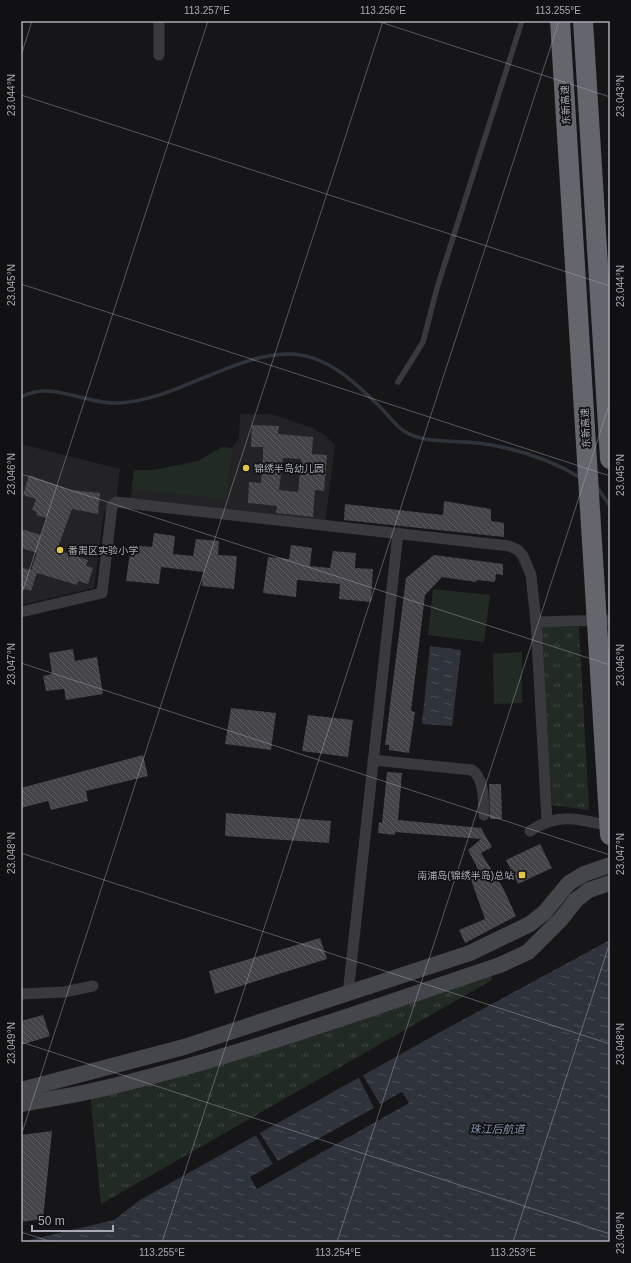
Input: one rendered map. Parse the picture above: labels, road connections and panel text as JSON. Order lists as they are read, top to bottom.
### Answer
{
  "streets": {
    "highway": ["东新高速"]
  },
  "water": ["珠江后航道"],
  "places": {
    "other": ["锦绣半岛幼儿园", "番禺区实验小学"],
    "transit": ["南浦岛(锦绣半岛)总站"]
  },
  "scale_bar": "50 m",
  "coordinates": [
    "113.257°E",
    "113.256°E",
    "113.255°E",
    "23.044°N",
    "23.043°N",
    "23.045°N",
    "23.046°N",
    "23.047°N",
    "23.048°N",
    "23.049°N",
    "113.254°E",
    "113.253°E"
  ]
}
